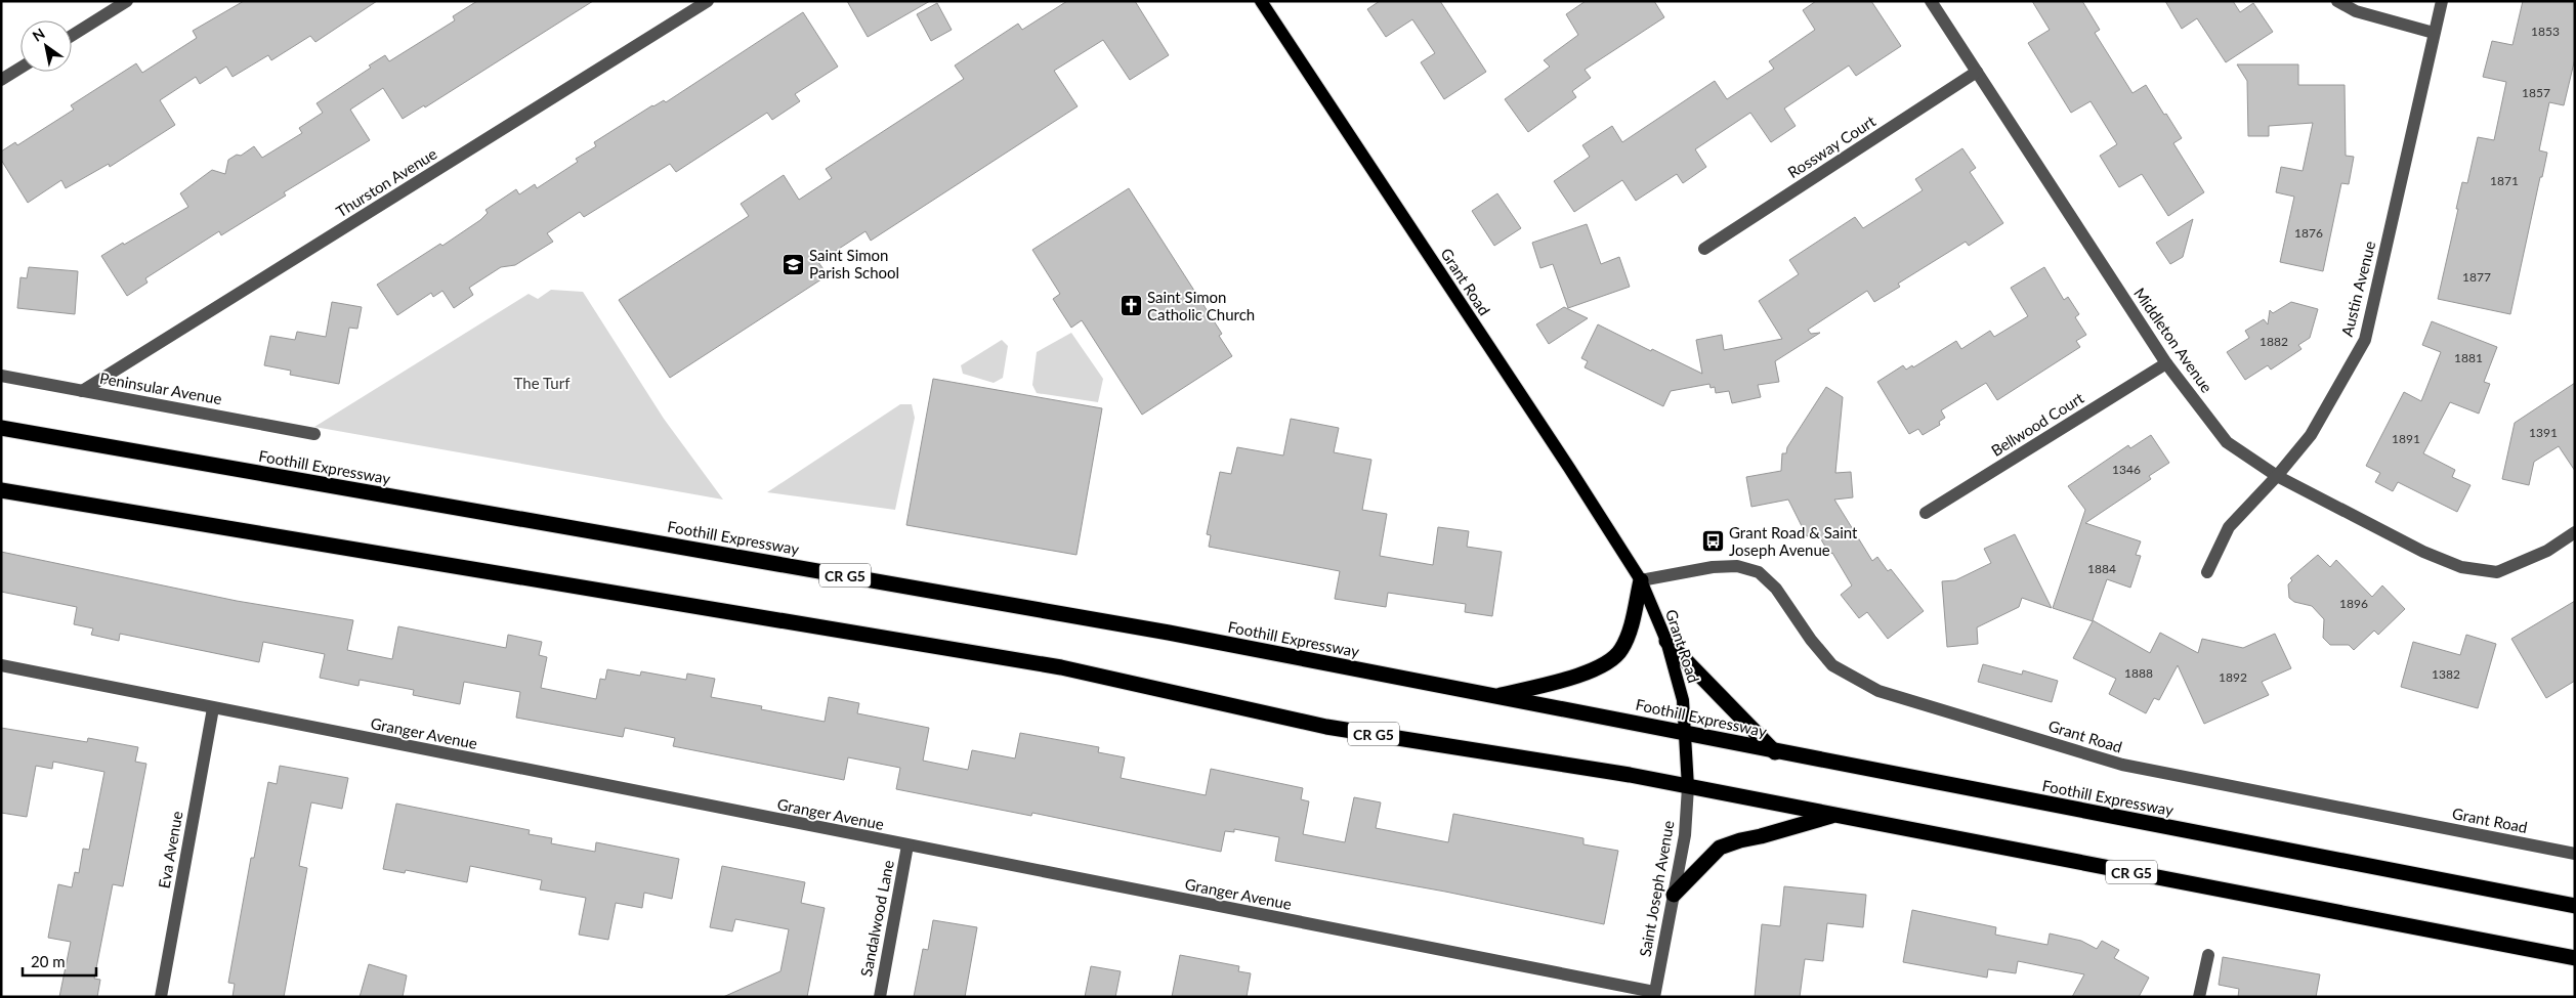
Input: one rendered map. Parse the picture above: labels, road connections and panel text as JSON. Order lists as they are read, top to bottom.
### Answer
{
  "streets": {
    "highway": ["Foothill Expressway", "CR G5"],
    "main road": ["Grant Road"],
    "street": [
      "Rossway Court",
      "Thurston Avenue",
      "Austin Avenue",
      "Middleton Avenue",
      "Peninsular Avenue",
      "Bellwood Court",
      "Granger Avenue",
      "Eva Avenue",
      "Saint Joseph Avenue",
      "Sandalwood Lane"
    ]
  },
  "crossings": [
    ["Rossway Court", "Middleton Avenue"],
    ["Thurston Avenue", "Peninsular Avenue"],
    ["Grant Road", "Foothill Expressway"],
    ["Grant Road", "CR G5"],
    ["Grant Road", "Saint Joseph Avenue"],
    ["Austin Avenue", "Middleton Avenue"],
    ["Middleton Avenue", "Bellwood Court"],
    ["CR G5", "Saint Joseph Avenue"],
    ["Granger Avenue", "Eva Avenue"],
    ["Granger Avenue", "Saint Joseph Avenue"],
    ["Granger Avenue", "Sandalwood Lane"]
  ],
  "parks": ["The Turf"],
  "places": {
    "school or university": ["Saint Simon Parish School"],
    "church": ["Saint Simon Catholic Church"],
    "bus stop": ["Grant Road & Saint Joseph Avenue"]
  },
  "house_numbers": [
    "1853",
    "1857",
    "1871",
    "1876",
    "1877",
    "1882",
    "1881",
    "1391",
    "1891",
    "1346",
    "1884",
    "1896",
    "1888",
    "1382",
    "1892"
  ],
  "scale_bar": "20 m",
  "north": "top left"
}
